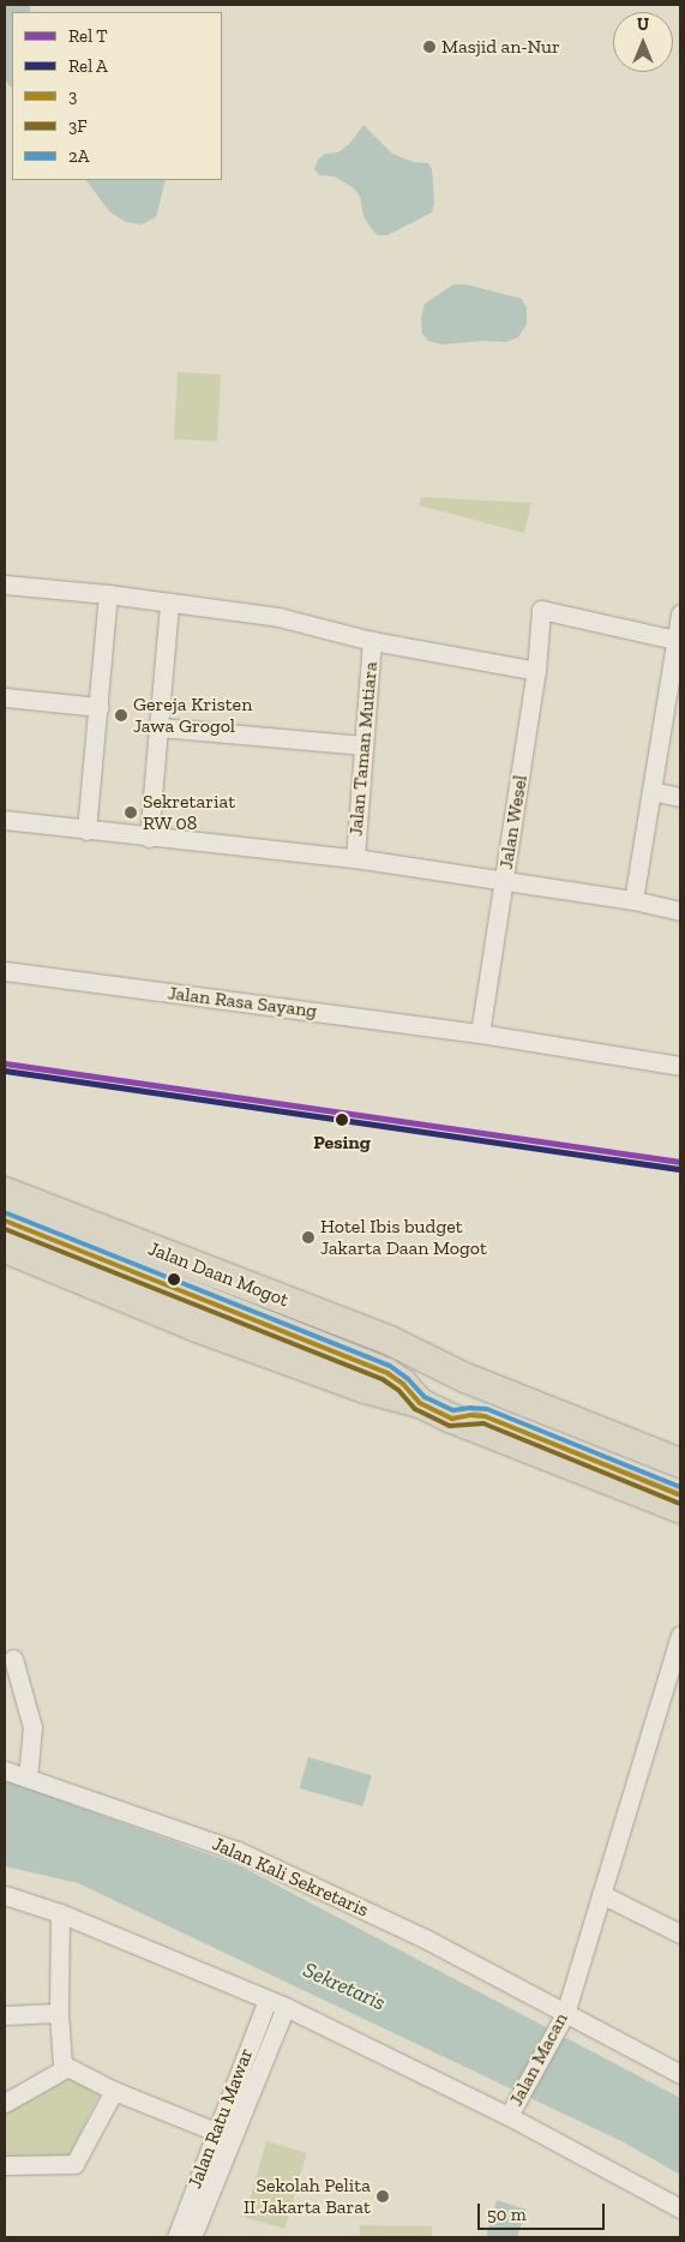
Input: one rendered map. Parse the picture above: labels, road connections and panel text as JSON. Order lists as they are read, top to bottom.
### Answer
{
  "streets": {
    "highway": ["Jalan Daan Mogot"],
    "street": [
      "Jalan Taman Mutiara",
      "Jalan Wesel",
      "Jalan Rasa Sayang",
      "Jalan Kali Sekretaris",
      "Jalan Macan",
      "Jalan Ratu Mawar"
    ]
  },
  "crossings": [
    ["Jalan Taman Mutiara", "Jalan Wesel"],
    ["Jalan Wesel", "Jalan Rasa Sayang"],
    ["Jalan Kali Sekretaris", "Jalan Macan"],
    ["Jalan Macan", "Jalan Ratu Mawar"]
  ],
  "water": ["Sekretaris"],
  "places": [
    "Masjid an-Nur",
    "Gereja Kristen Jawa Grogol",
    "Sekretariat RW 08",
    "Pesing",
    "Hotel Ibis budget Jakarta Daan Mogot",
    "Sekolah Pelita II Jakarta Barat"
  ],
  "lines": [
    "rail line T",
    "rail line A",
    "transit line 2A",
    "transit line 3",
    "transit line 3F"
  ],
  "legend": [
    "Rel T",
    "Rel A",
    "3",
    "3F",
    "2A"
  ],
  "scale_bar": "50 m",
  "north": "top"
}
